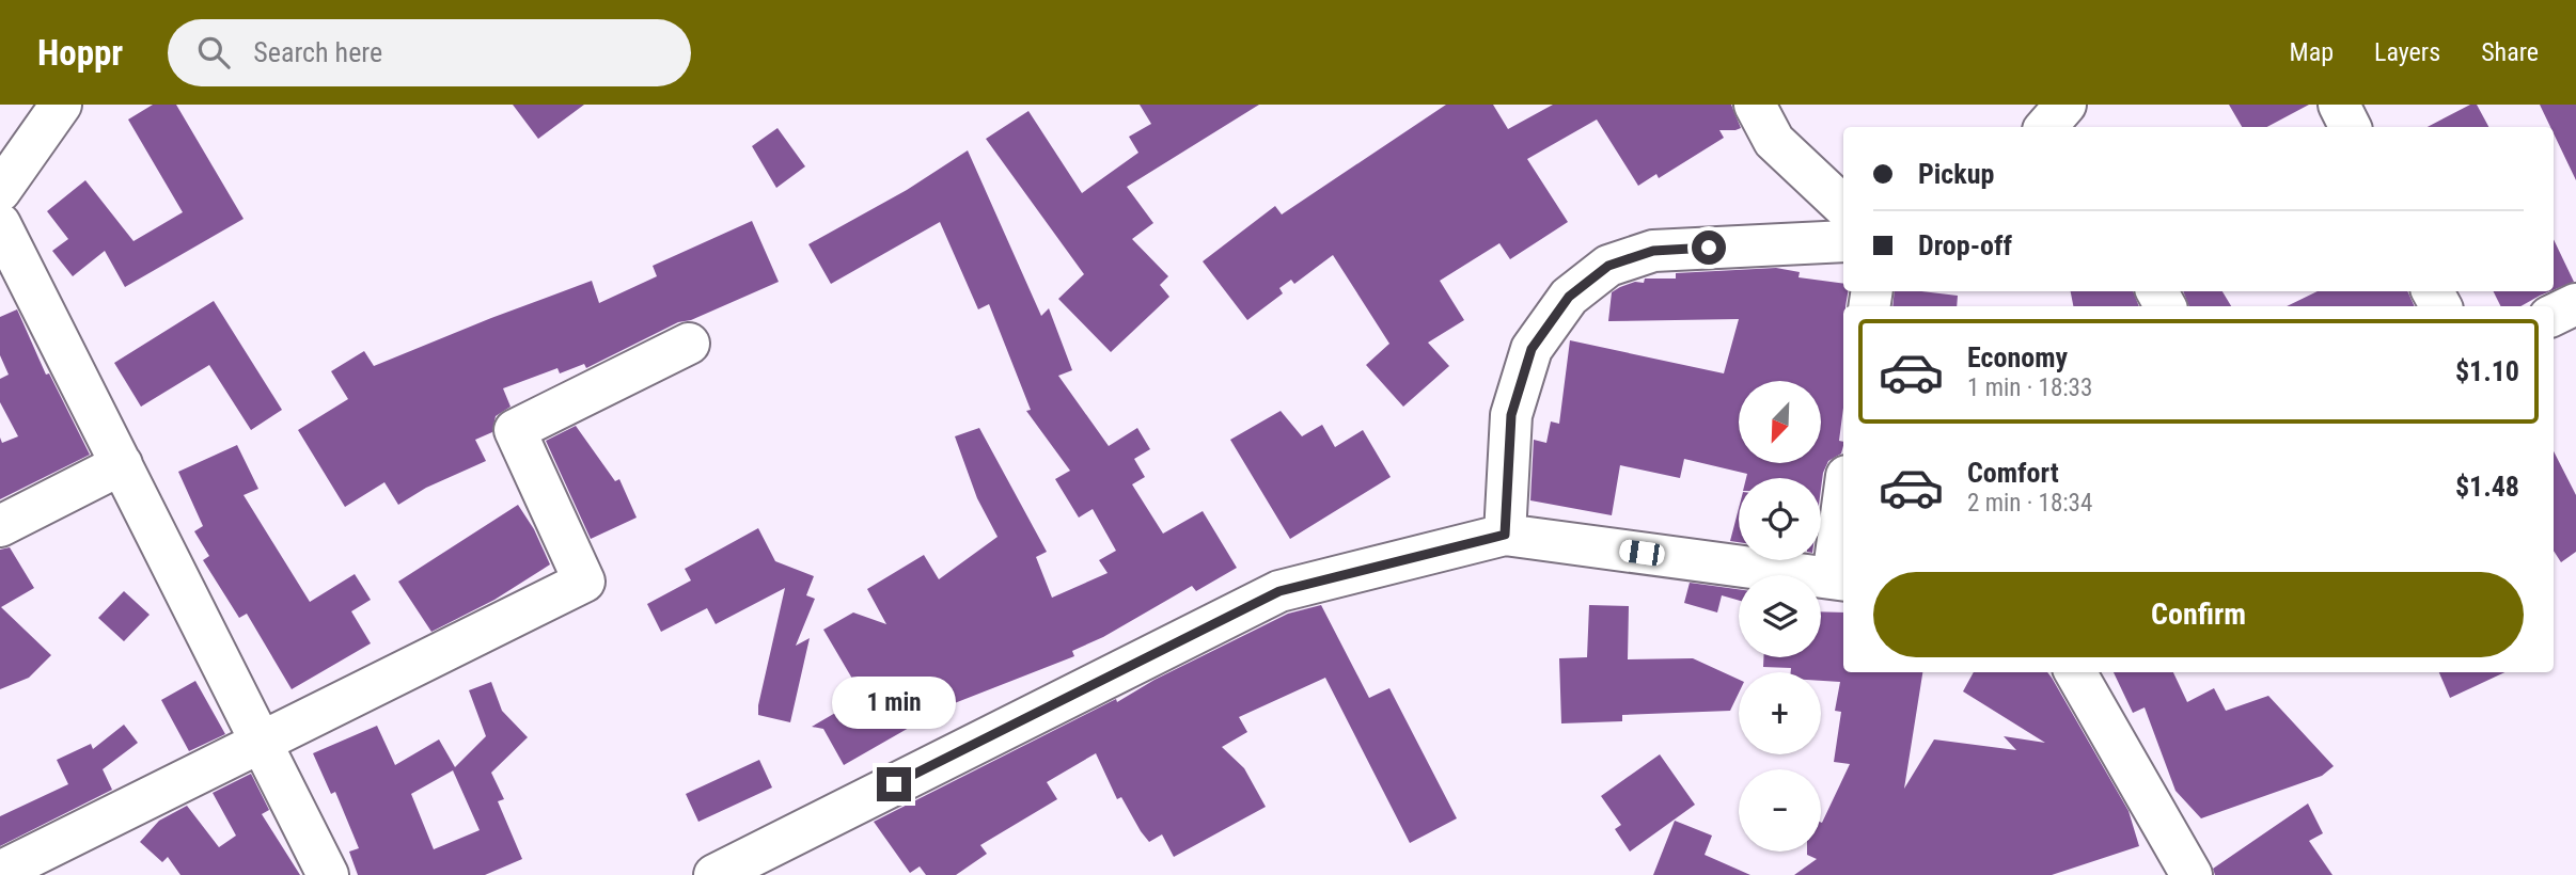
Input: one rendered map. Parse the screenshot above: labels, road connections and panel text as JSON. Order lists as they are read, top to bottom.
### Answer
{
  "north": "bottom left",
  "page": {
    "header": "Hoppr",
    "search": "Search here",
    "nav": ["Map", "Layers", "Share"],
    "banner": ["Pickup", "Drop-off"],
    "list": [
      {
        "name": "Economy",
        "note": "1 min · 18:33",
        "value": "$1.10"
      },
      {
        "name": "Comfort",
        "note": "2 min · 18:34",
        "value": "$1.48"
      }
    ],
    "map_buttons": ["+", "−"],
    "buttons": "Confirm",
    "bubble": "1 min"
  }
}
